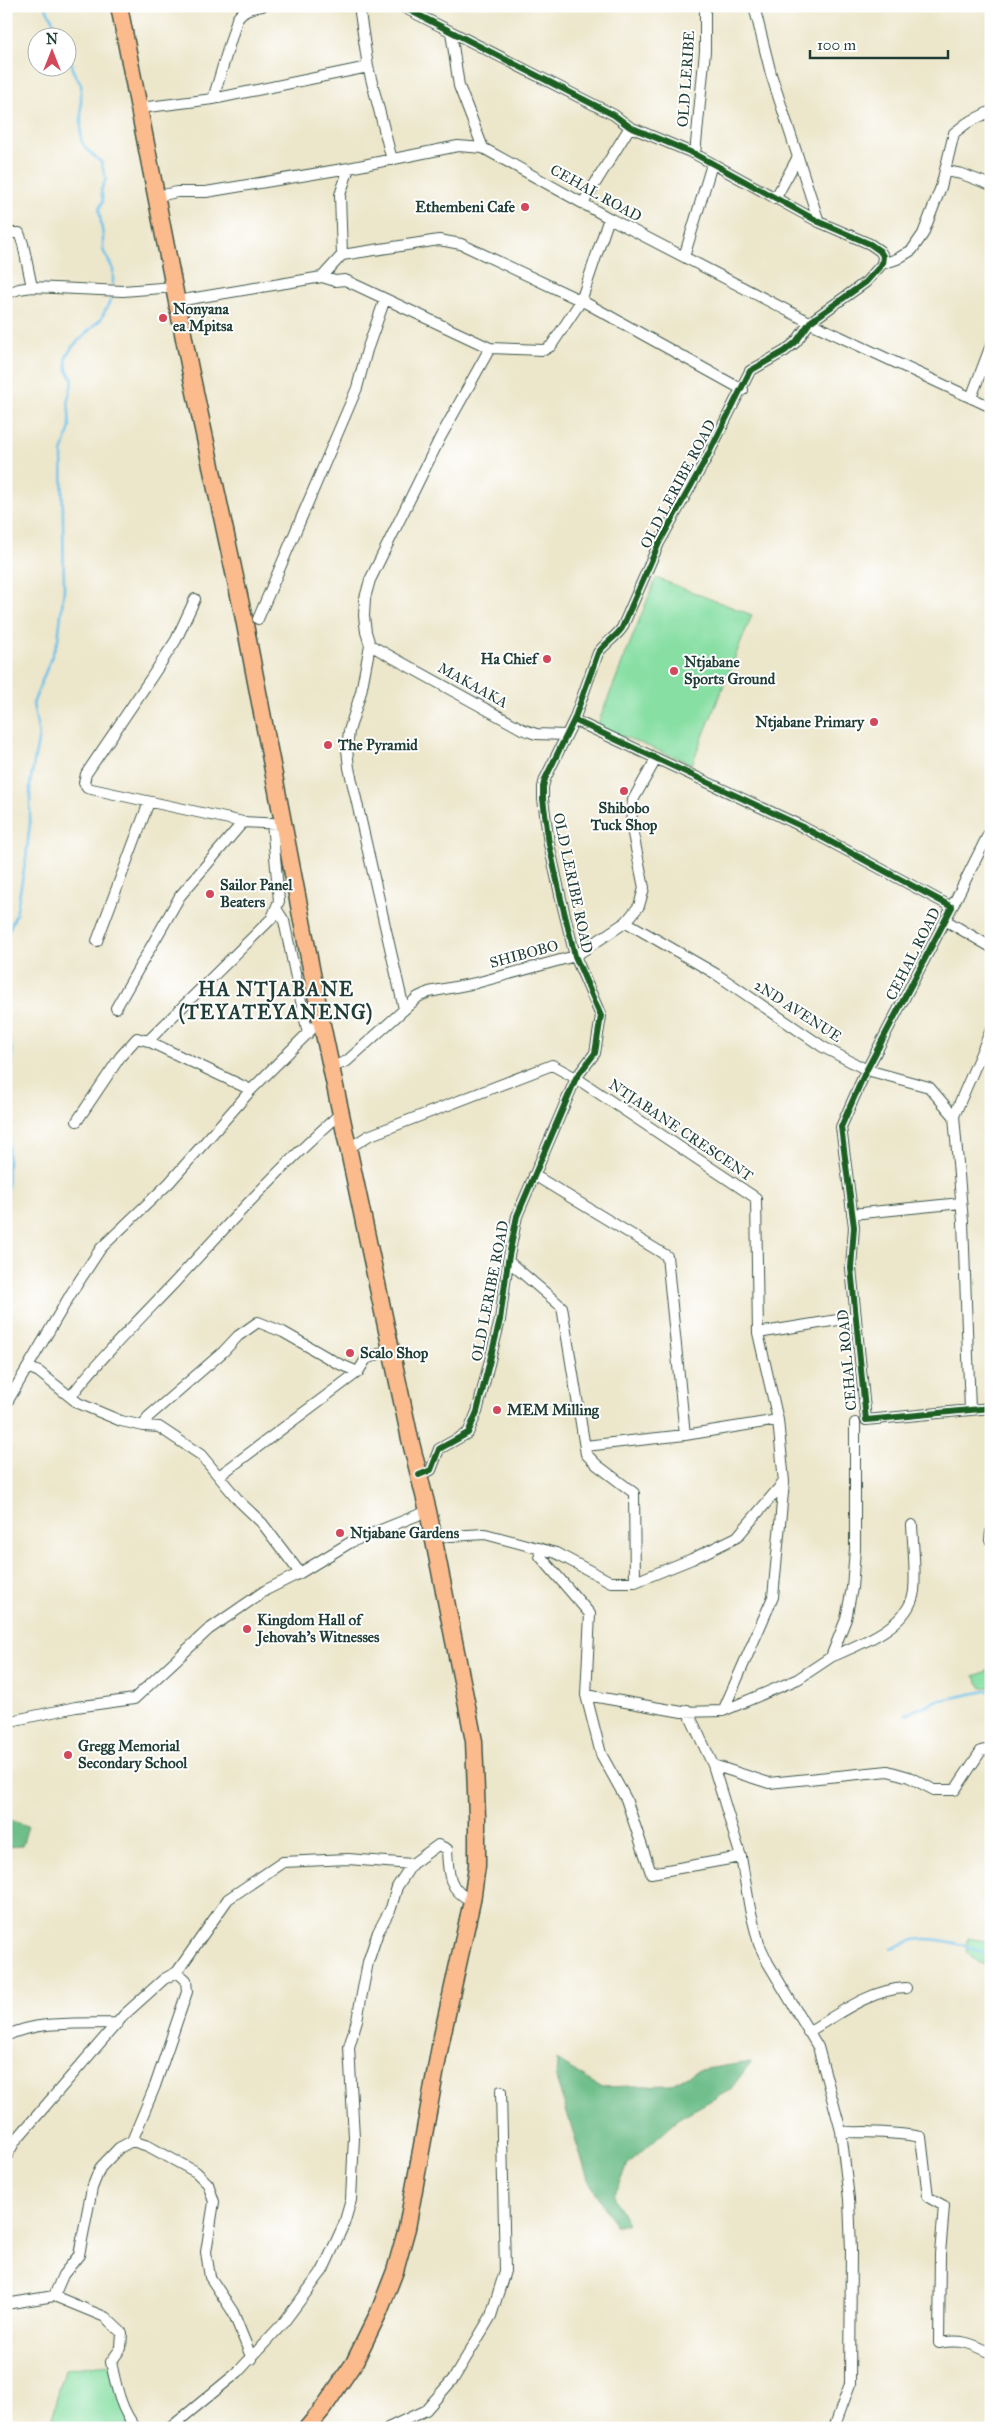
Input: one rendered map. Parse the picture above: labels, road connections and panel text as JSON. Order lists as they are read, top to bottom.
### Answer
{
  "streets": {
    "street": [
      "OLD LERIBE",
      "CEHAL ROAD",
      "OLD LERIBE ROAD",
      "MAKAAKA",
      "SHIBOBO",
      "2ND AVENUE",
      "NTJABANE CRESCENT"
    ]
  },
  "crossings": [
    ["CEHAL ROAD", "OLD LERIBE ROAD"],
    ["CEHAL ROAD", "SHIBOBO"],
    ["CEHAL ROAD", "2ND AVENUE"],
    ["OLD LERIBE ROAD", "MAKAAKA"],
    ["OLD LERIBE ROAD", "SHIBOBO"],
    ["OLD LERIBE ROAD", "NTJABANE CRESCENT"],
    ["SHIBOBO", "2ND AVENUE"]
  ],
  "districts": ["HA NTJABANE (TEYATEYANENG)"],
  "places": [
    "Ethembeni Cafe",
    "Nonyana ea Mpitsa",
    "Ha Chief",
    "Ntjabane Sports Ground",
    "Ntjabane Primary",
    "The Pyramid",
    "Shibobo Tuck Shop",
    "Sailor Panel Beaters",
    "Scalo Shop",
    "MEM Milling",
    "Ntjabane Gardens",
    "Kingdom Hall of Jehovah's Witnesses",
    "Gregg Memorial Secondary School"
  ],
  "scale_bar": "100 m",
  "north": "top"
}
